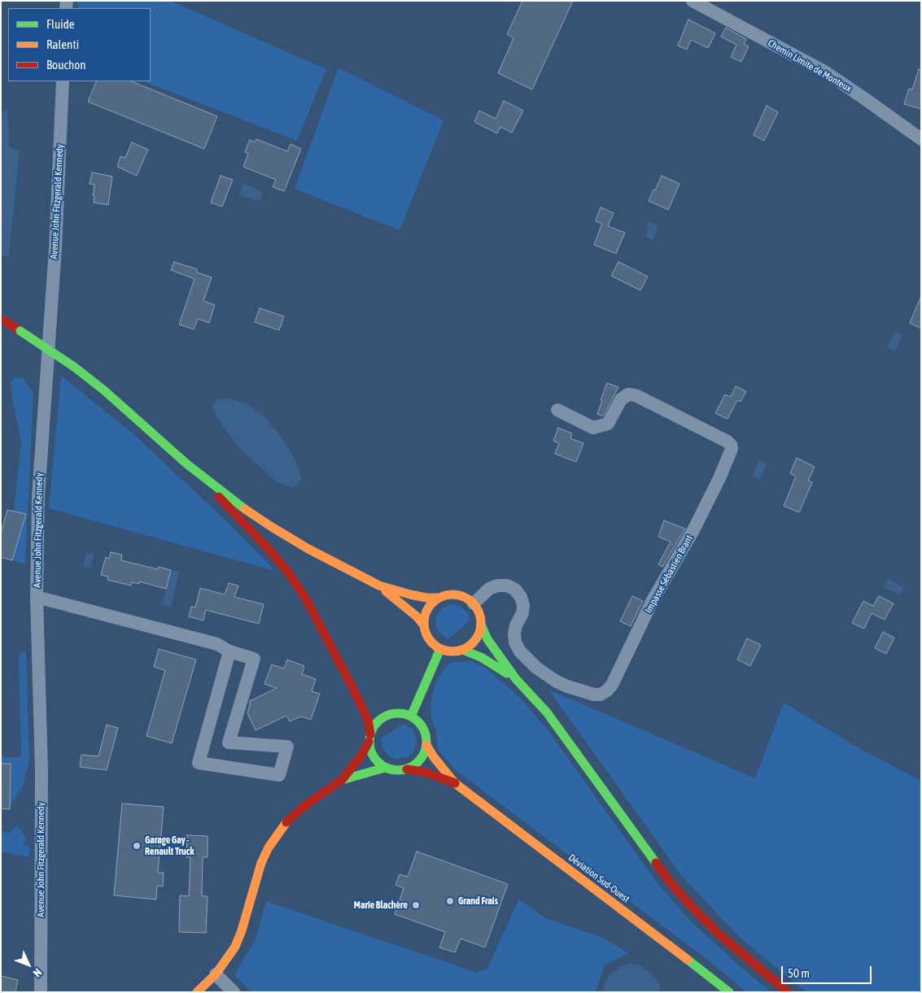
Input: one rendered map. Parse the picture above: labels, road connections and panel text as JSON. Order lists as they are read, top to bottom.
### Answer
{
  "streets": {
    "main road": ["Déviation Sud-Ouest"],
    "street": ["Chemin Limite de Monteux", "Avenue John Fitzgerald Kennedy", "Impasse Sébastien Brant"]
  },
  "places": ["Garage Gay - Renault Truck", "Grand Frais", "Marie Blachère"],
  "legend": ["Fluide", "Ralenti", "Bouchon"],
  "scale_bar": "50 m",
  "north": "bottom right"
}
